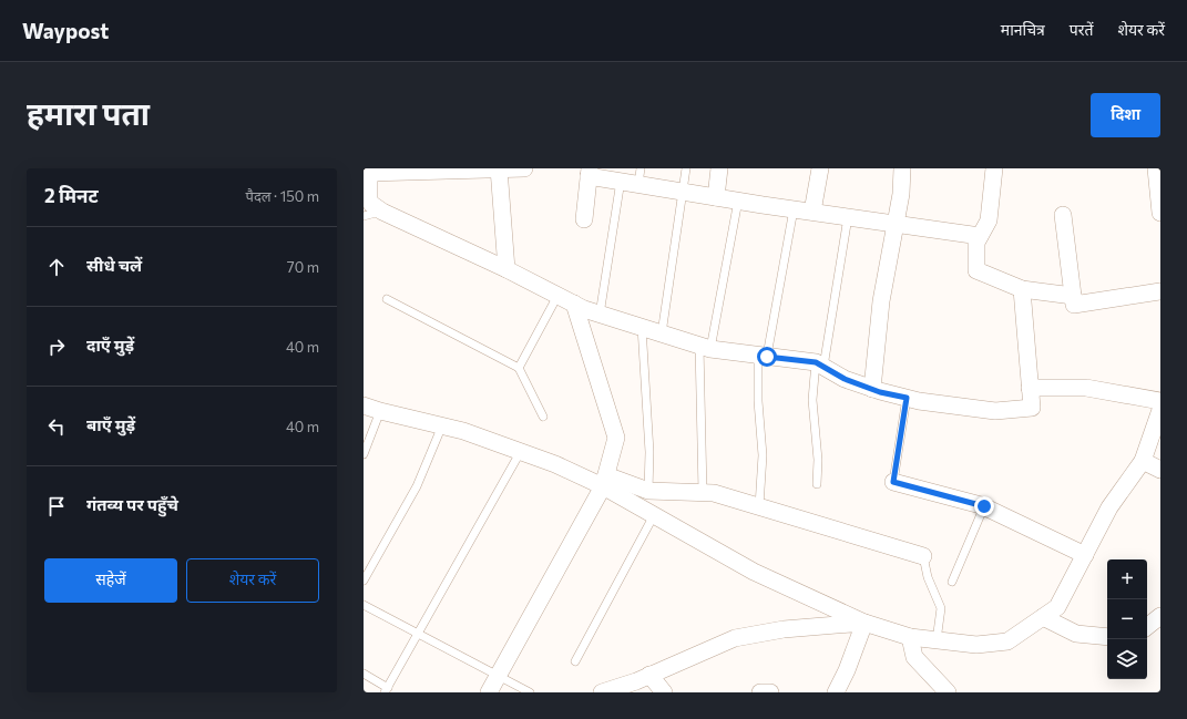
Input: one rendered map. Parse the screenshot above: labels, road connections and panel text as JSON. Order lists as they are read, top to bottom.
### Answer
{
  "page": {
    "header": "Waypost",
    "nav": ["मानचित्र", "परतें", "शेयर करें"],
    "buttons": [
      "दिशा",
      ["सहेजें", "शेयर करें"]
    ],
    "title": "हमारा पता",
    "heading": ["2 मिनट", "पैदल · 150 m"],
    "list": [
      ["सीधे चलें", "70 m"],
      ["दाएँ मुड़ें", "40 m"],
      ["बाएँ मुड़ें", "40 m"],
      "गंतव्य पर पहुँचे"
    ],
    "map_buttons": ["+", "−"]
  }
}
